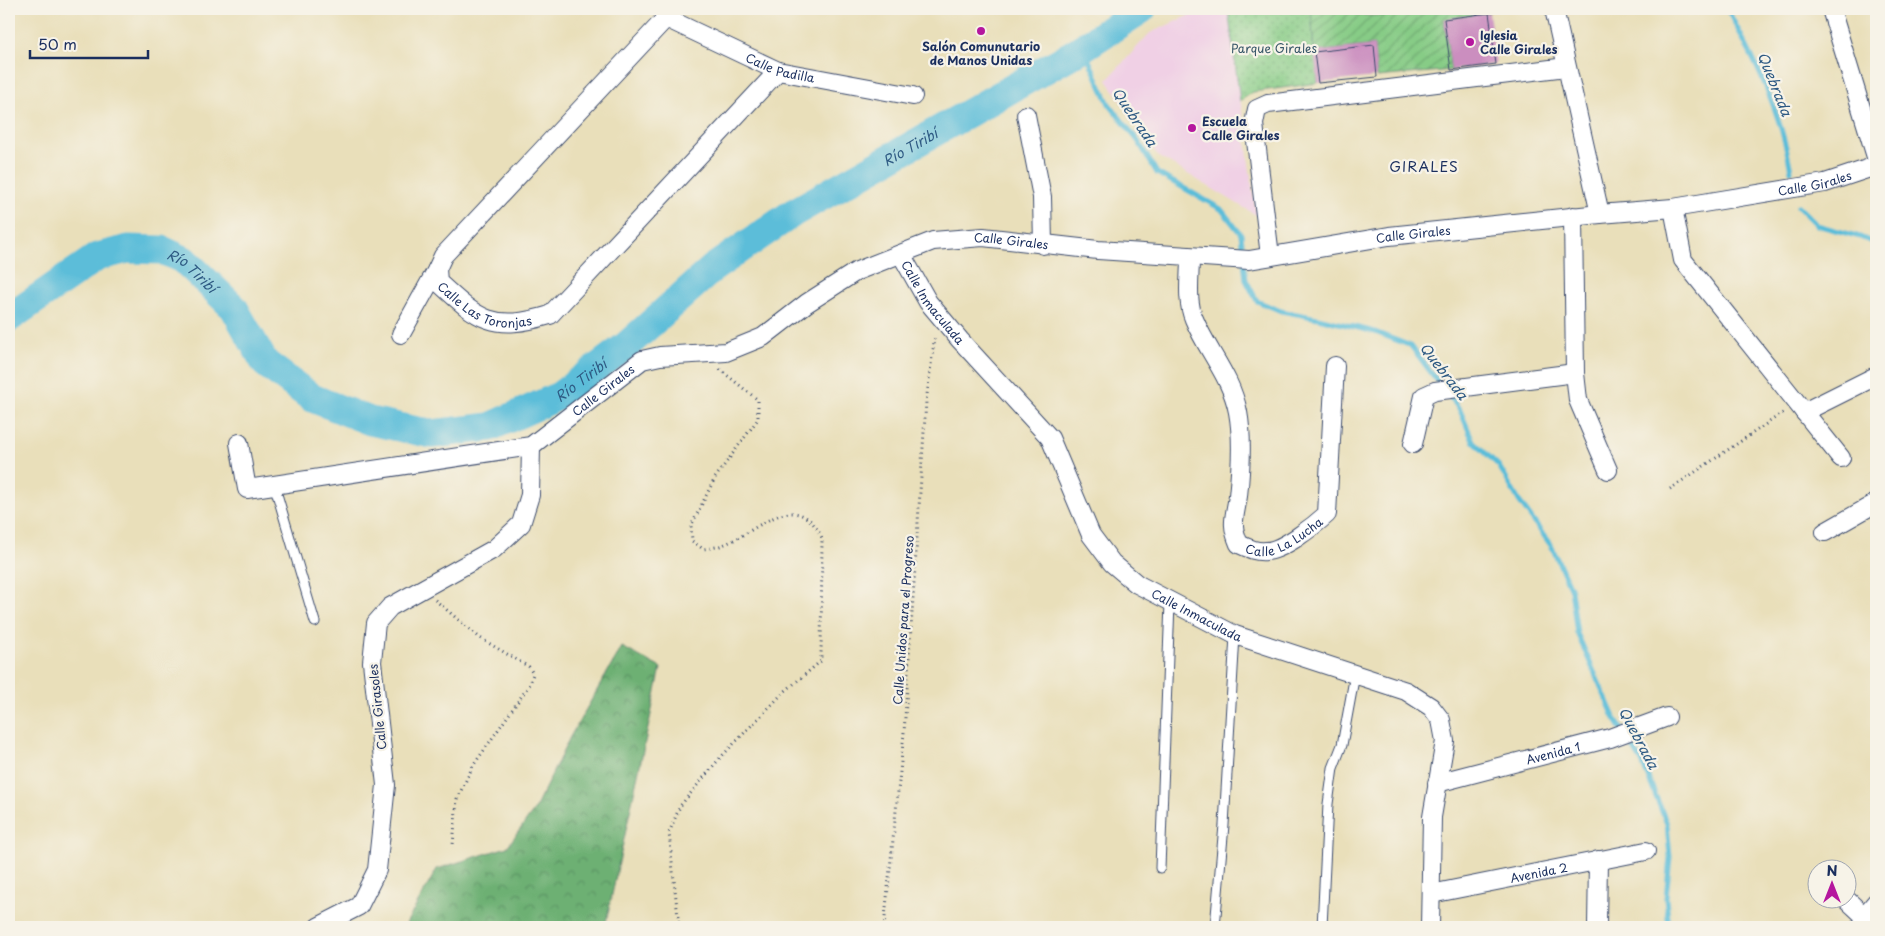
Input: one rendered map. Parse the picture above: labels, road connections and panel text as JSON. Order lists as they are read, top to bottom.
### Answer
{
  "streets": {
    "street": [
      "Calle Padilla",
      "Calle Girales",
      "Calle Las Toronjas",
      "Calle Inmaculada",
      "Calle La Lucha",
      "Calle Girasoles",
      "Avenida 1",
      "Avenida 2"
    ],
    "path": ["Calle Unidos para el Progreso"]
  },
  "crossings": [
    ["Calle Padilla", "Calle Las Toronjas"],
    ["Calle Girales", "Calle Inmaculada"],
    ["Calle Girales", "Calle La Lucha"],
    ["Calle Girales", "Calle Girasoles"],
    ["Calle Inmaculada", "Calle Unidos para el Progreso"],
    ["Calle Inmaculada", "Avenida 1"],
    ["Calle Inmaculada", "Avenida 2"]
  ],
  "districts": ["GIRALES"],
  "water": ["Quebrada", "Río Tiribí"],
  "parks": ["Parque Girales"],
  "places": ["Salón Comunutario de Manos Unidas", "Iglesia Calle Girales", "Escuela Calle Girales"],
  "scale_bar": "50 m",
  "north": "top"
}
